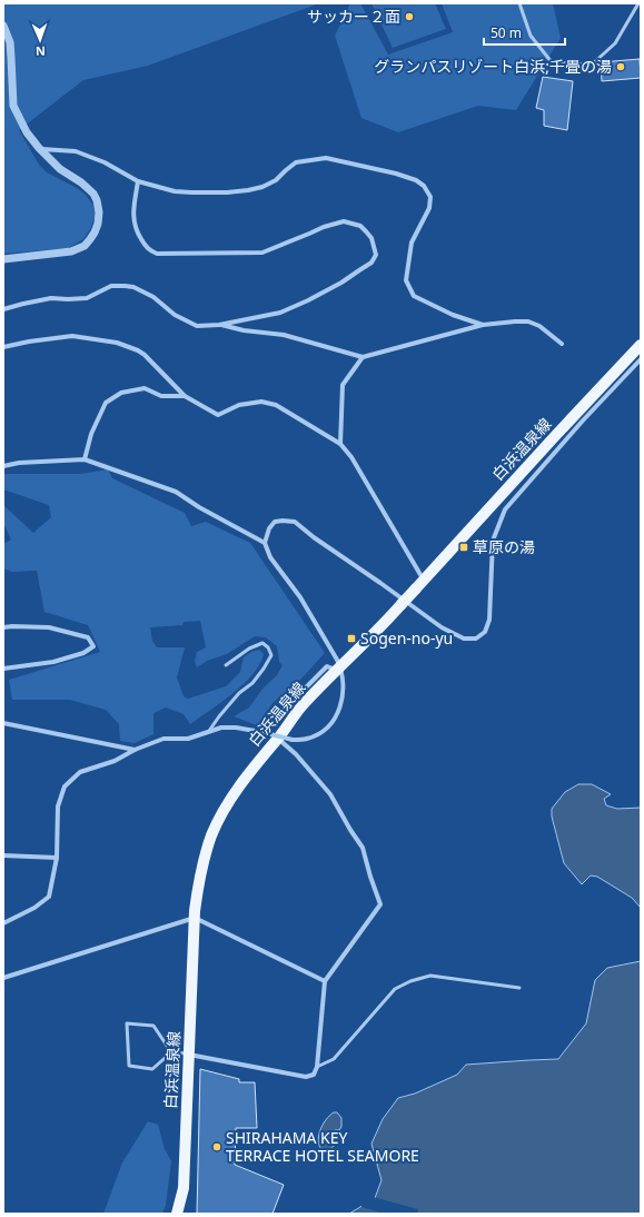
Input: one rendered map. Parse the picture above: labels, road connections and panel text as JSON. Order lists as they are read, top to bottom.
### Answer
{
  "streets": {
    "main road": ["白浜温泉線"]
  },
  "places": {
    "other": ["サッカー２面", "グランパスリゾート白浜;千畳の湯", "SHIRAHAMA KEY TERRACE HOTEL SEAMORE"],
    "transit": ["草原の湯", "Sogen-no-yu"]
  },
  "scale_bar": "50 m",
  "north": "bottom"
}
